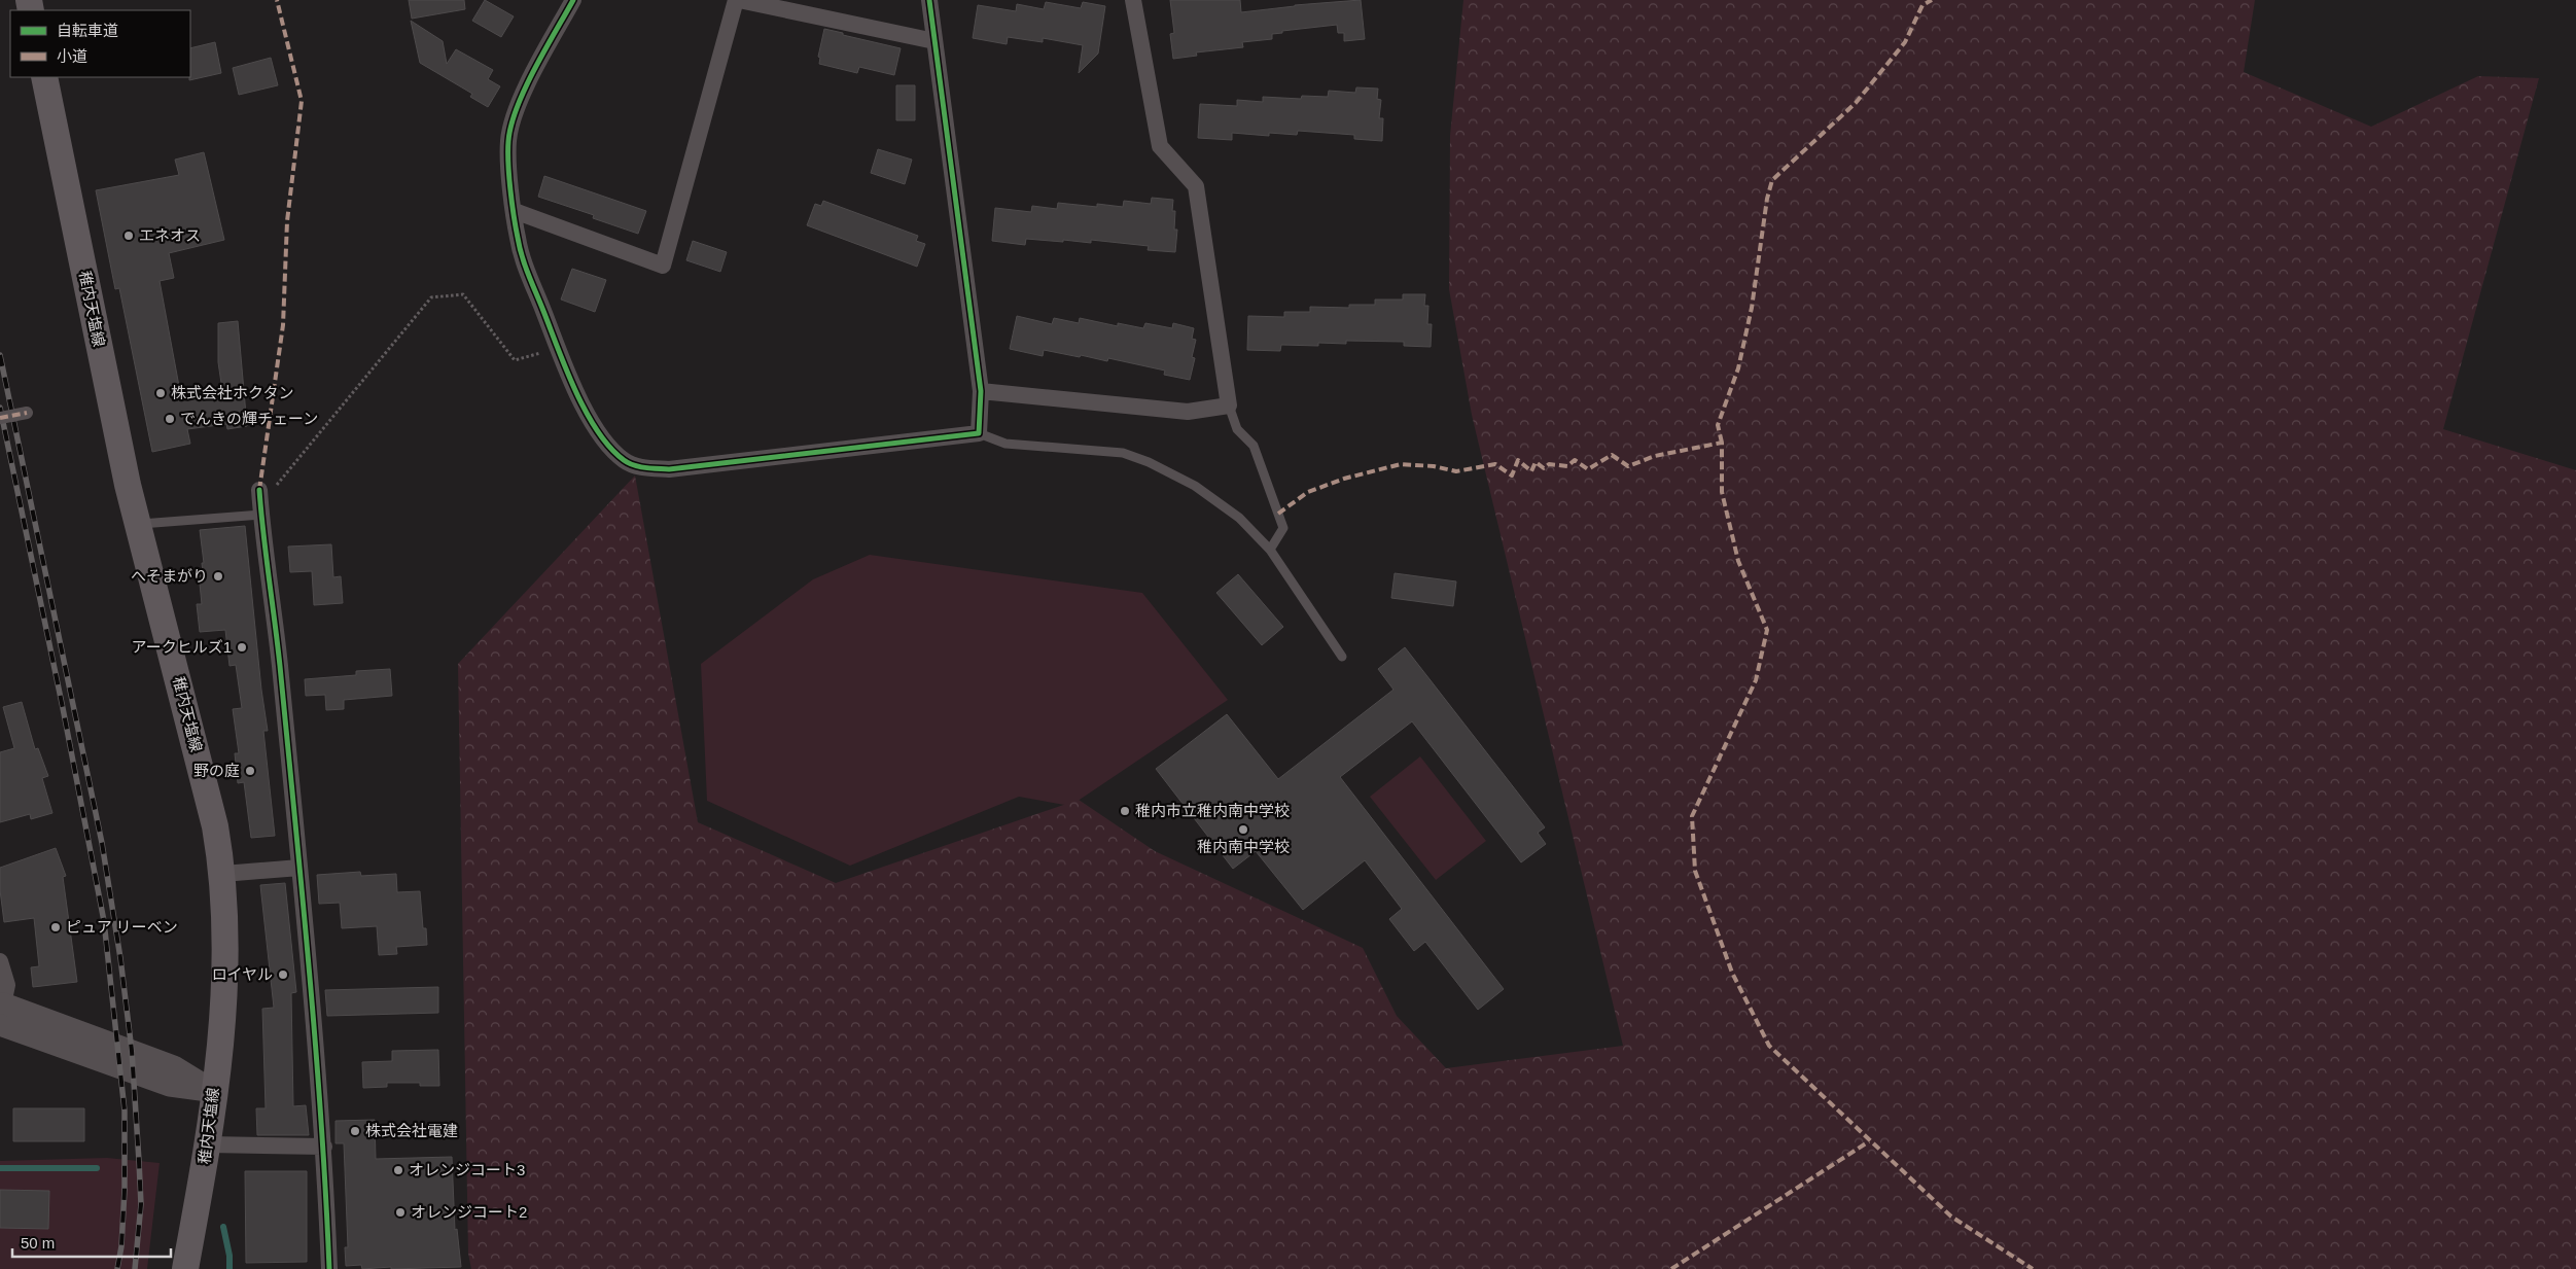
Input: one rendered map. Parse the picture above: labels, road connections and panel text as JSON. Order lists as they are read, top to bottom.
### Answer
{
  "streets": {
    "main road": ["稚内天塩線"]
  },
  "places": [
    "エネオス",
    "株式会社ホクタン",
    "でんきの輝チェーン",
    "へそまがり",
    "アークヒルズ1",
    "野の庭",
    "稚内市立稚内南中学校",
    "稚内南中学校",
    "ピュア リーベン",
    "ロイヤル",
    "株式会社電建",
    "オレンジコート3",
    "オレンジコート2"
  ],
  "legend": ["自転車道", "小道"],
  "scale_bar": "50 m"
}
